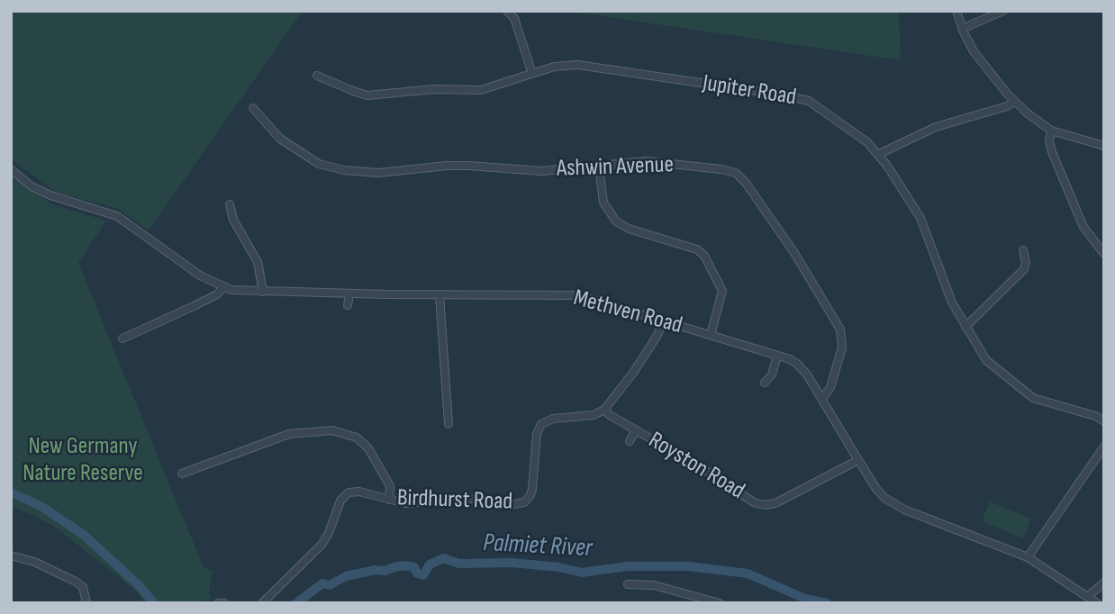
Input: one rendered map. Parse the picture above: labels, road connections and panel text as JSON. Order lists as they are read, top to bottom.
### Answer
{
  "streets": {
    "street": [
      "Jupiter Road",
      "Ashwin Avenue",
      "Methven Road",
      "Royston Road",
      "Birdhurst Road"
    ]
  },
  "crossings": [
    ["Ashwin Avenue", "Methven Road"],
    ["Methven Road", "Royston Road"],
    ["Royston Road", "Birdhurst Road"]
  ],
  "water": ["Palmiet River"],
  "parks": ["New Germany Nature Reserve"]
}
